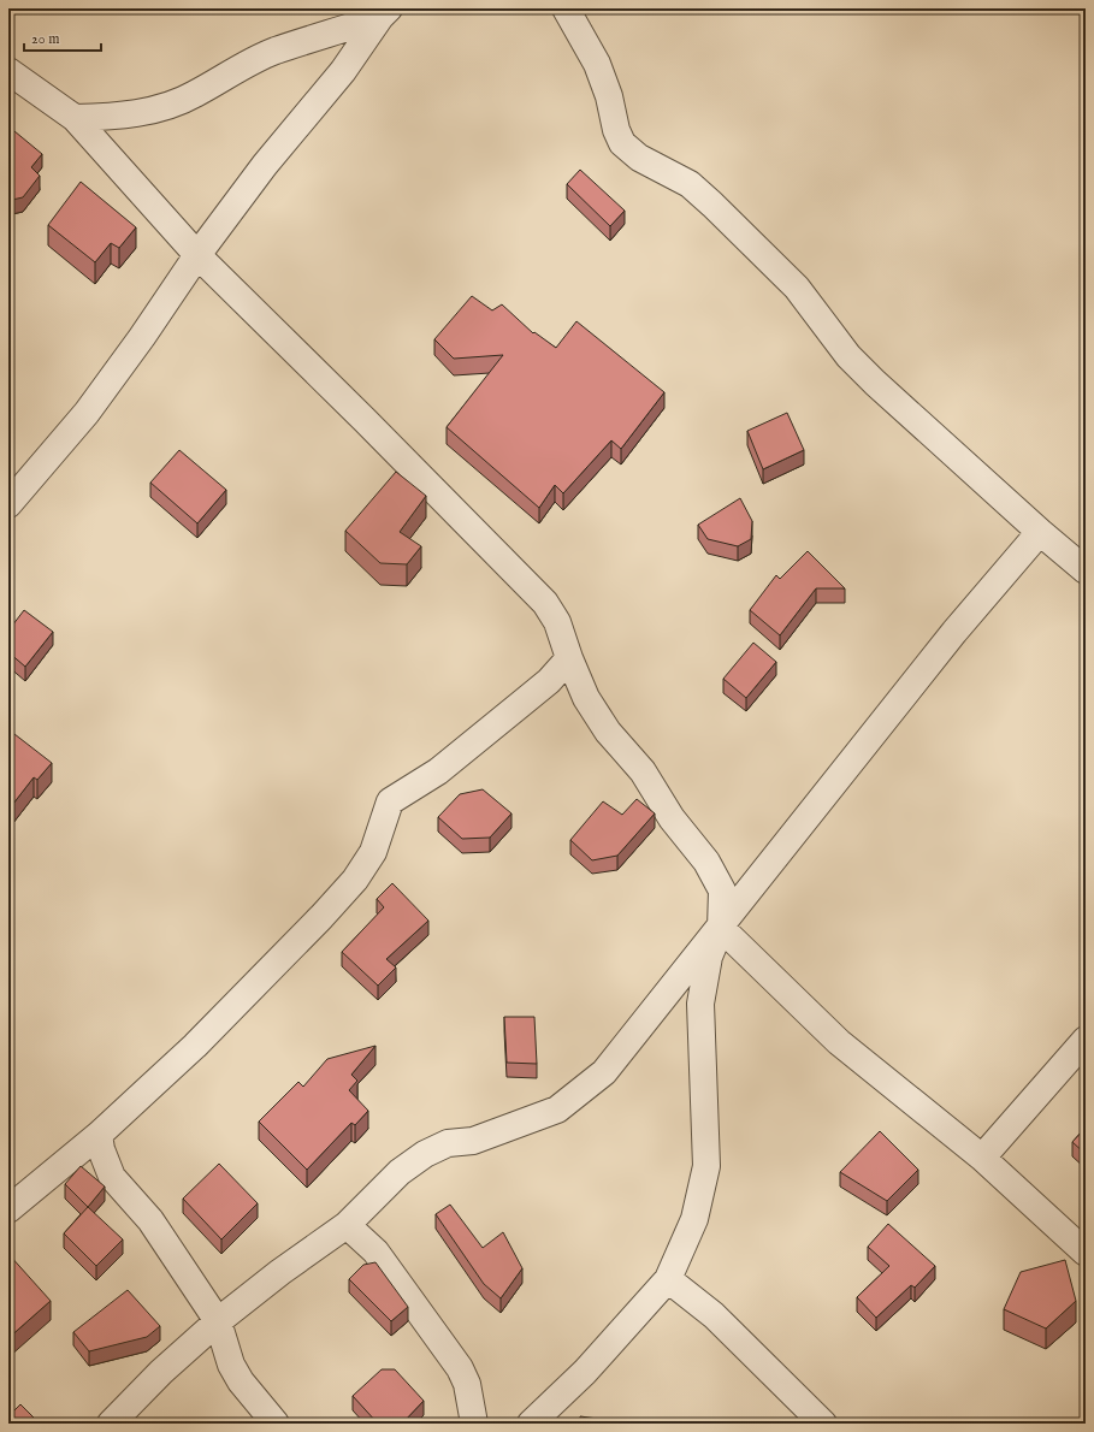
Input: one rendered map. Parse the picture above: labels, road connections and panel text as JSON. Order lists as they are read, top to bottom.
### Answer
{
  "scale_bar": "20 m"
}
